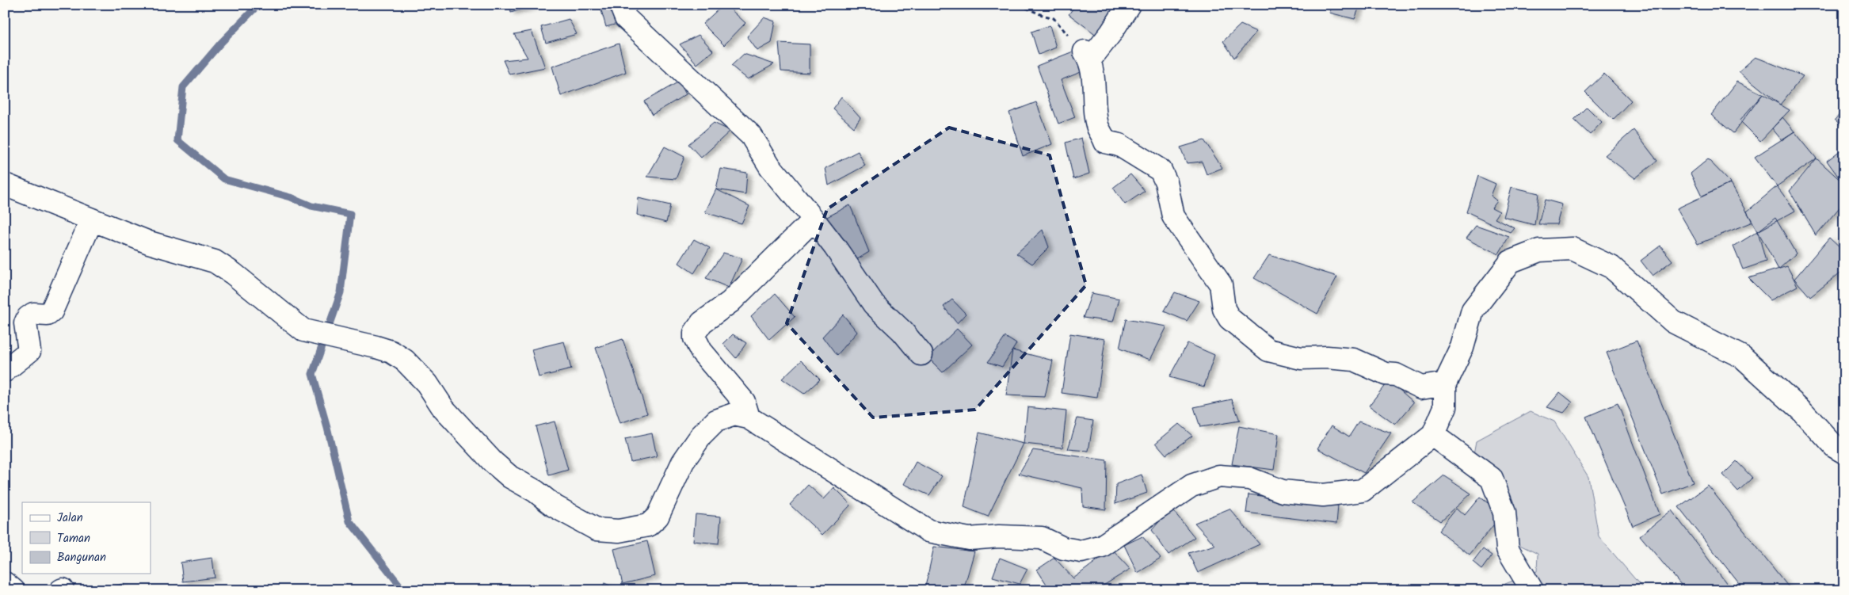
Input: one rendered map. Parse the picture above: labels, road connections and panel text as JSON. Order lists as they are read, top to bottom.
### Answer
{
  "legend": ["Jalan", "Taman", "Bangunan"]
}
